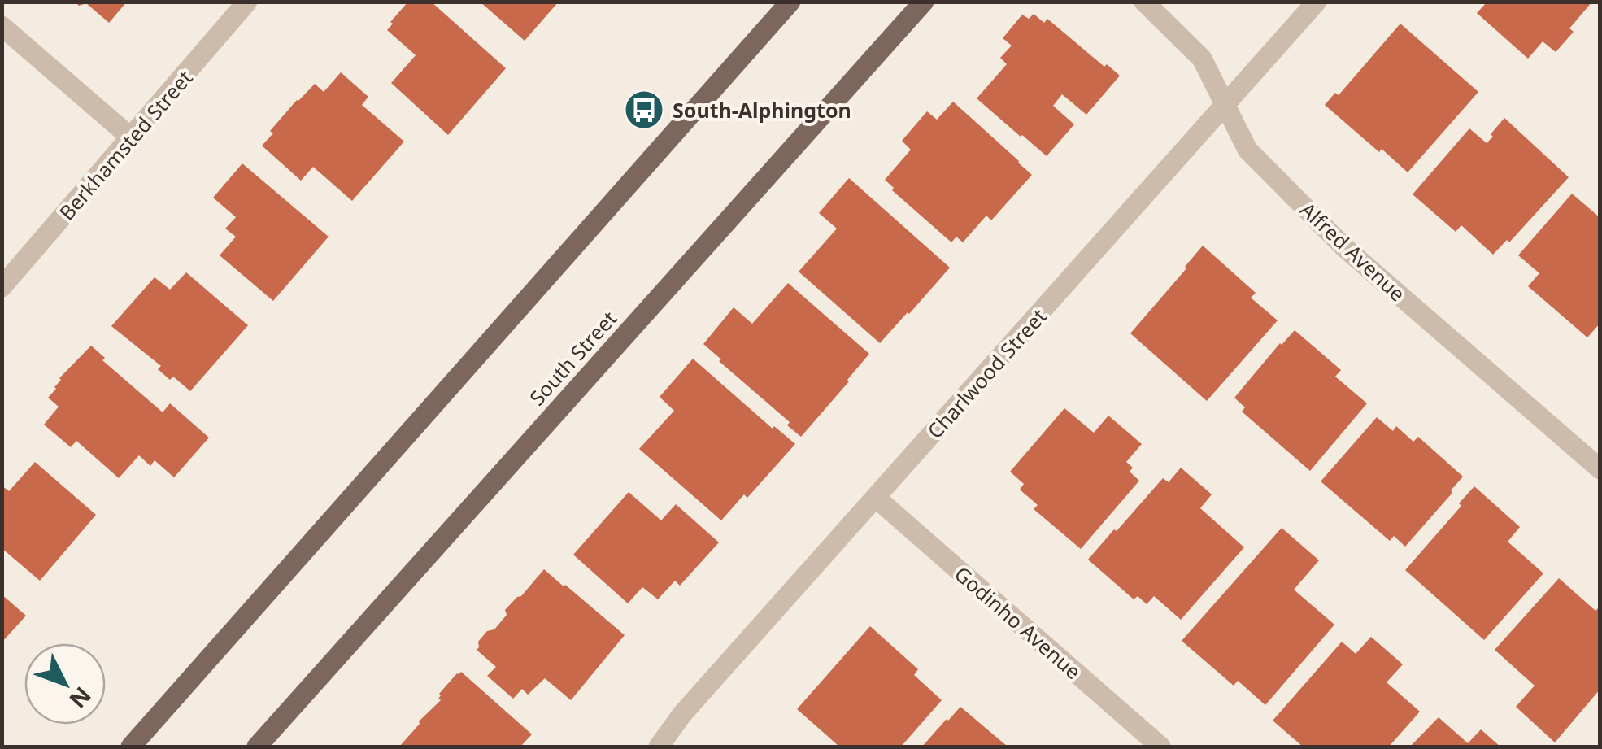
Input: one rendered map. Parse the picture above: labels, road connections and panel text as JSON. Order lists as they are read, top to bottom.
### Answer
{
  "streets": {
    "main road": ["South Street"],
    "street": [
      "Berkhamsted Street",
      "Alfred Avenue",
      "Charlwood Street",
      "Godinho Avenue"
    ]
  },
  "crossings": [
    ["Alfred Avenue", "Charlwood Street"],
    ["Charlwood Street", "Godinho Avenue"]
  ],
  "places": {
    "bus stop": ["South-Alphington"]
  },
  "north": "bottom right"
}
